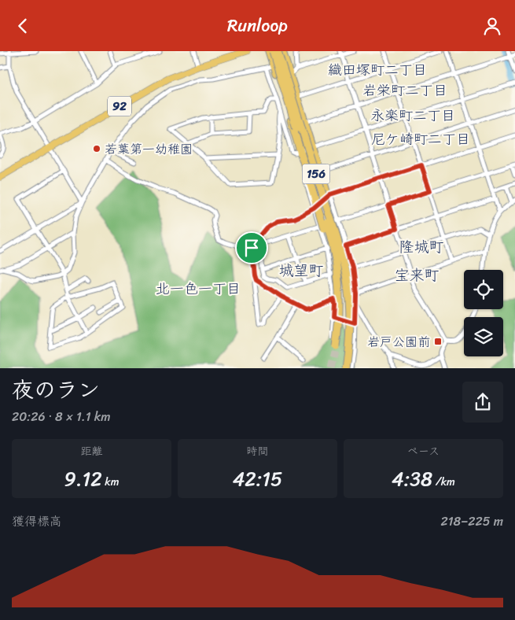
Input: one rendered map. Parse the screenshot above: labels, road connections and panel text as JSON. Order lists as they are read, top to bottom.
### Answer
{
  "streets": {
    "highway": ["156"],
    "main road": ["92"]
  },
  "districts": [
    "織田塚町二丁目",
    "岩栄町二丁目",
    "永楽町二丁目",
    "尼ケ崎町二丁目",
    "隆城町",
    "城望町",
    "宝来町",
    "北一色一丁目"
  ],
  "places": {
    "other": ["若葉第一幼稚園"],
    "transit": ["岩戸公園前"]
  },
  "page": {
    "header": "Runloop",
    "heading": ["夜のラン", "20:26 · 8 × 1.1 km"],
    "stats": [
      ["距離", "9.12 km"],
      ["時間", "42:15"],
      ["ペース", "4:38 /km"]
    ],
    "chart": ["獲得標高", "218–225 m"]
  }
}
